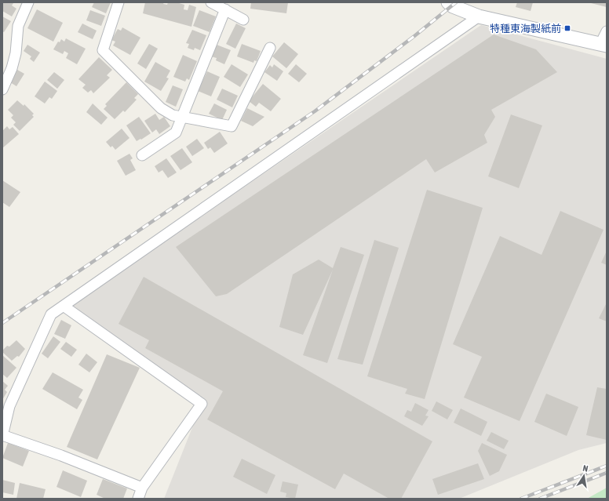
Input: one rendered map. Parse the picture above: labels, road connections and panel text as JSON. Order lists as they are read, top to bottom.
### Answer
{
  "places": {
    "transit": ["特種東海製紙前"]
  },
  "north": "top"
}
